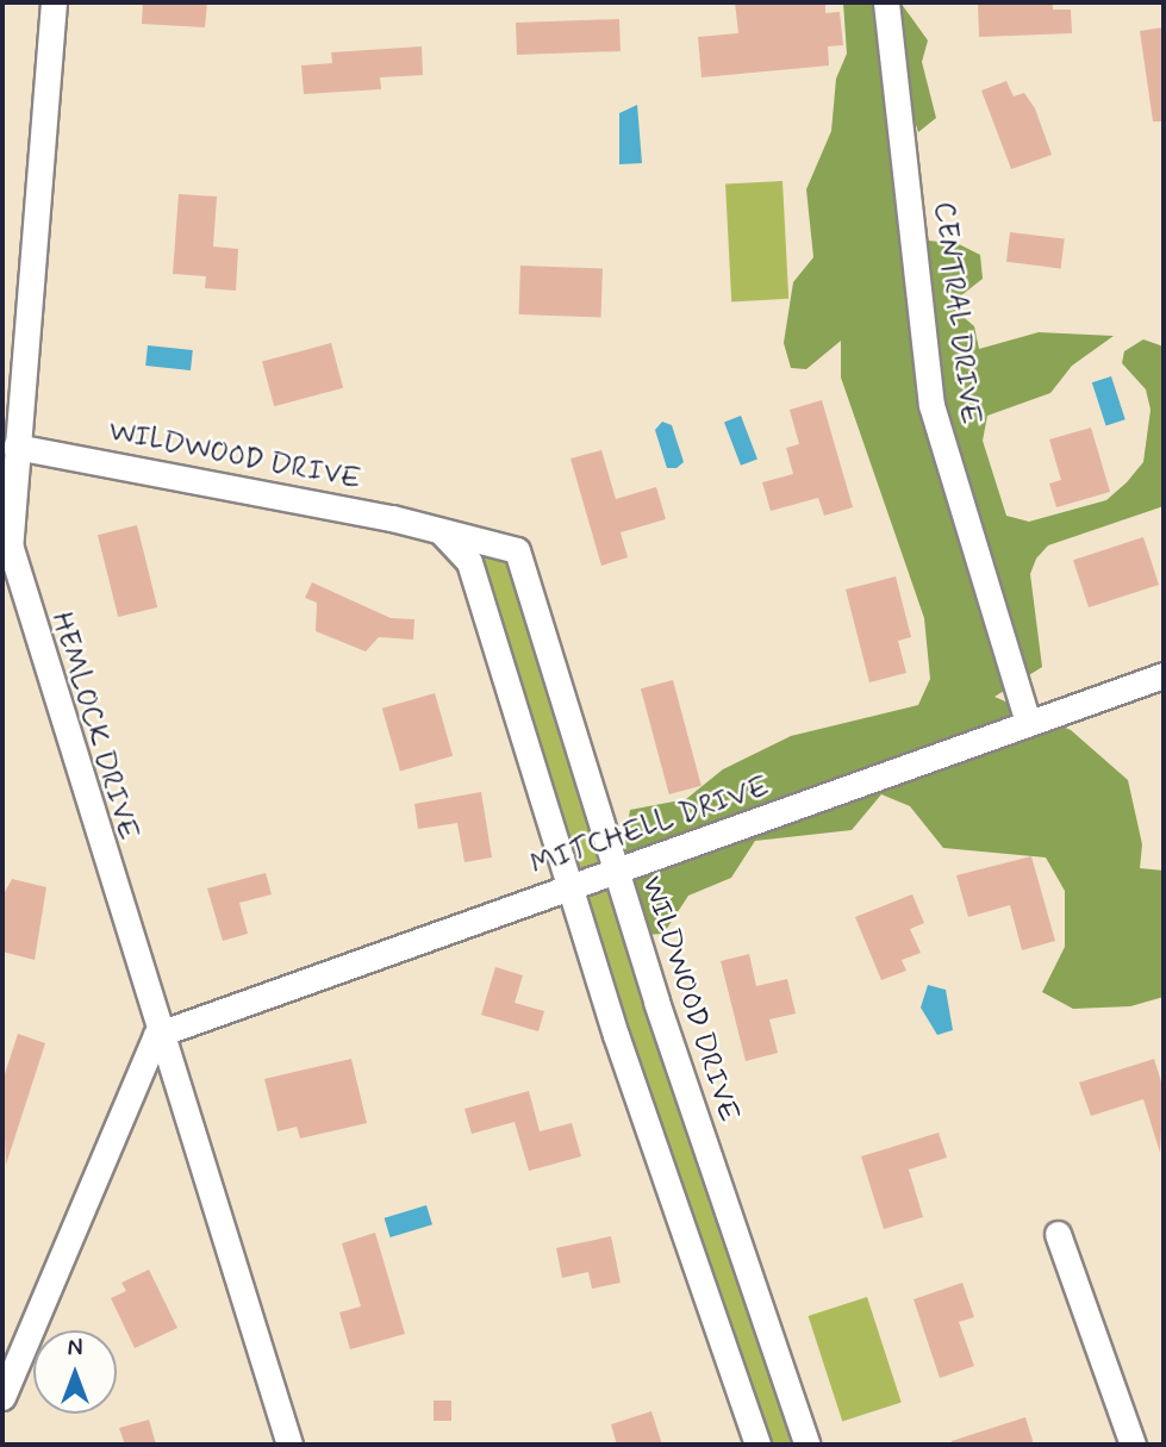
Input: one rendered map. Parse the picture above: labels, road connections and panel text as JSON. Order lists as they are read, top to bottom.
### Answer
{
  "streets": {
    "street": [
      "CENTRAL DRIVE",
      "WILDWOOD DRIVE",
      "HEMLOCK DRIVE",
      "MITCHELL DRIVE"
    ]
  },
  "crossings": [
    ["CENTRAL DRIVE", "MITCHELL DRIVE"],
    ["WILDWOOD DRIVE", "HEMLOCK DRIVE"],
    ["WILDWOOD DRIVE", "MITCHELL DRIVE"],
    ["HEMLOCK DRIVE", "MITCHELL DRIVE"]
  ],
  "north": "top"
}
